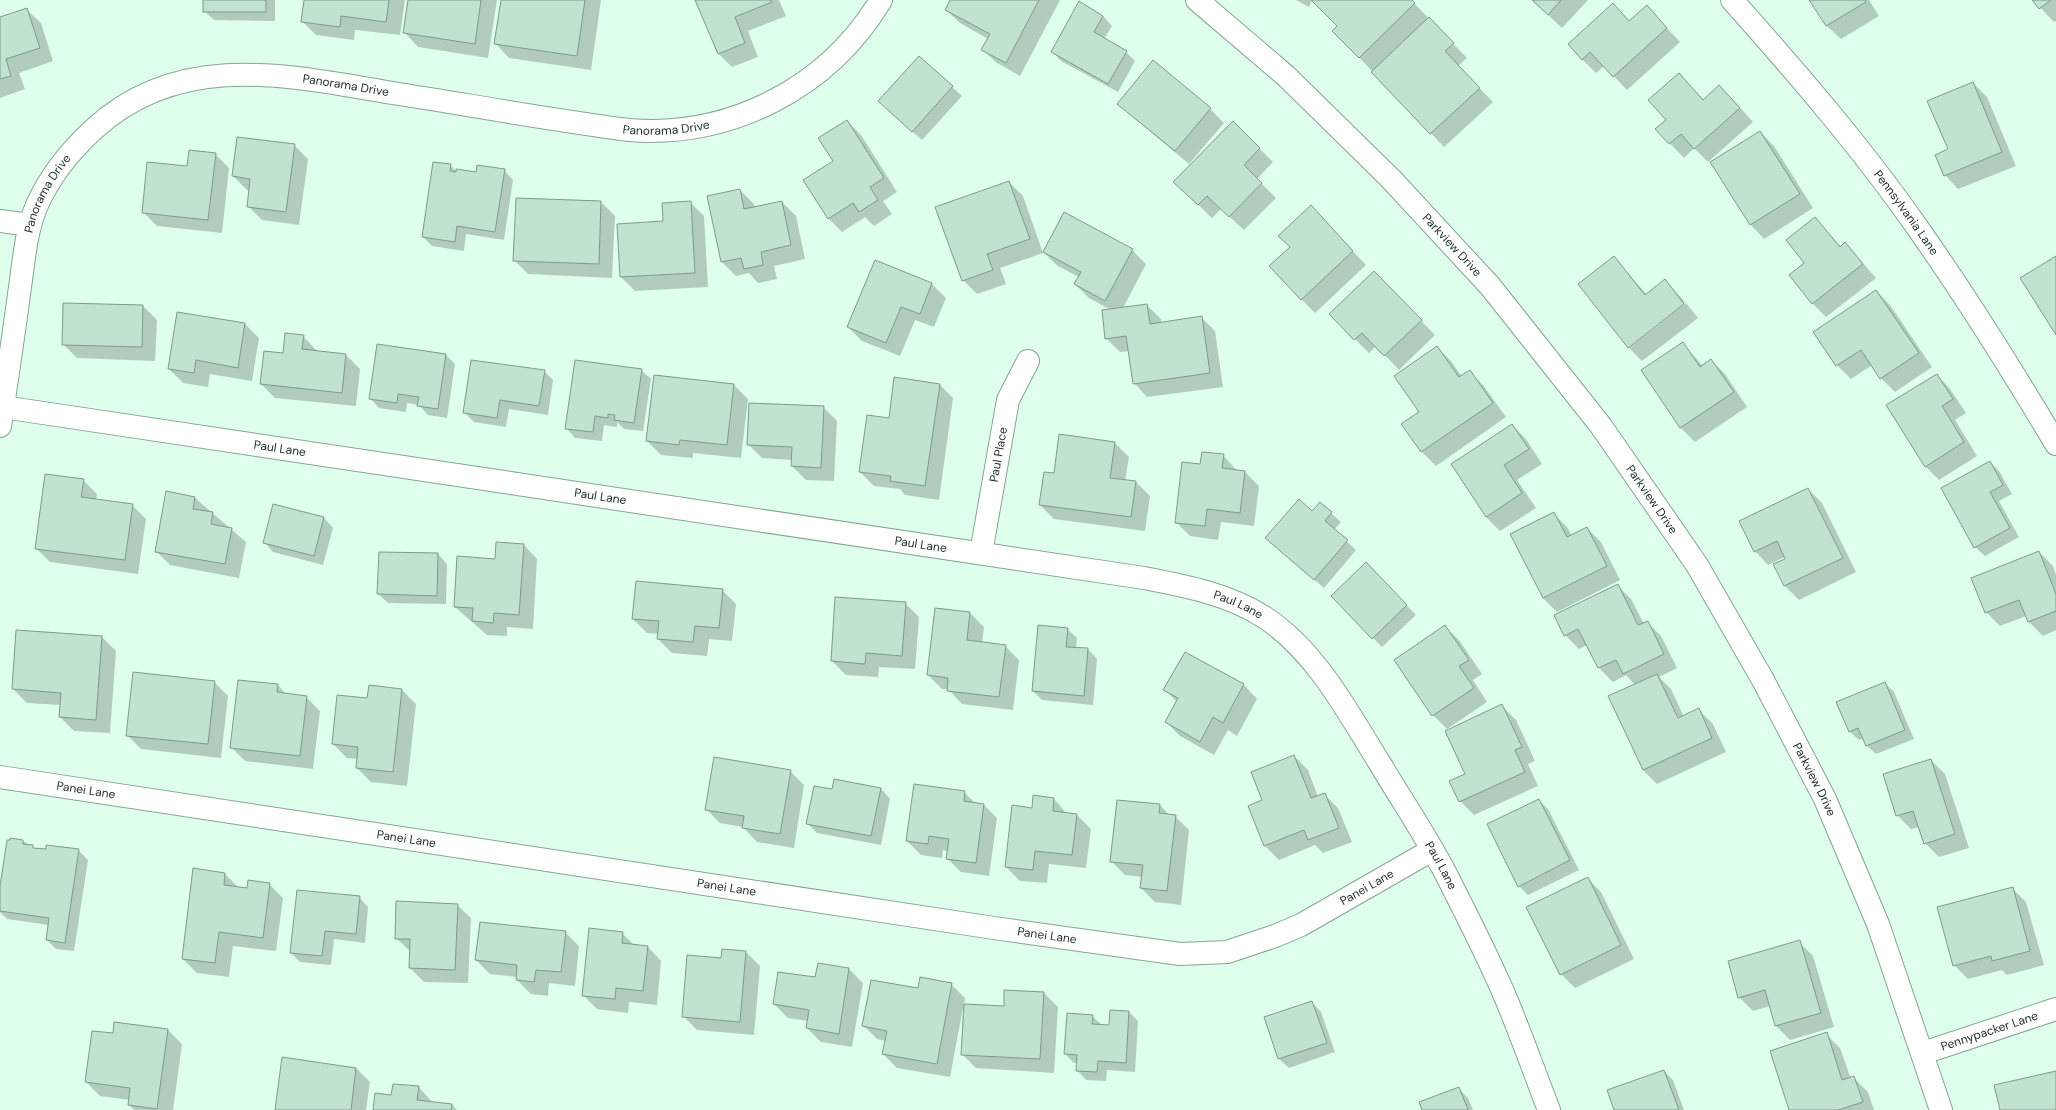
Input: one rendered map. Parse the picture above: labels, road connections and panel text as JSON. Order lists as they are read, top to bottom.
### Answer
{
  "streets": {
    "street": [
      "Panorama Drive",
      "Pennsylvania Lane",
      "Parkview Drive",
      "Paul Lane",
      "Paul Place",
      "Panei Lane",
      "Pennypacker Lane"
    ]
  },
  "crossings": [
    ["Panorama Drive", "Paul Lane"],
    ["Parkview Drive", "Pennypacker Lane"],
    ["Paul Lane", "Paul Place"],
    ["Paul Lane", "Panei Lane"]
  ]
}
